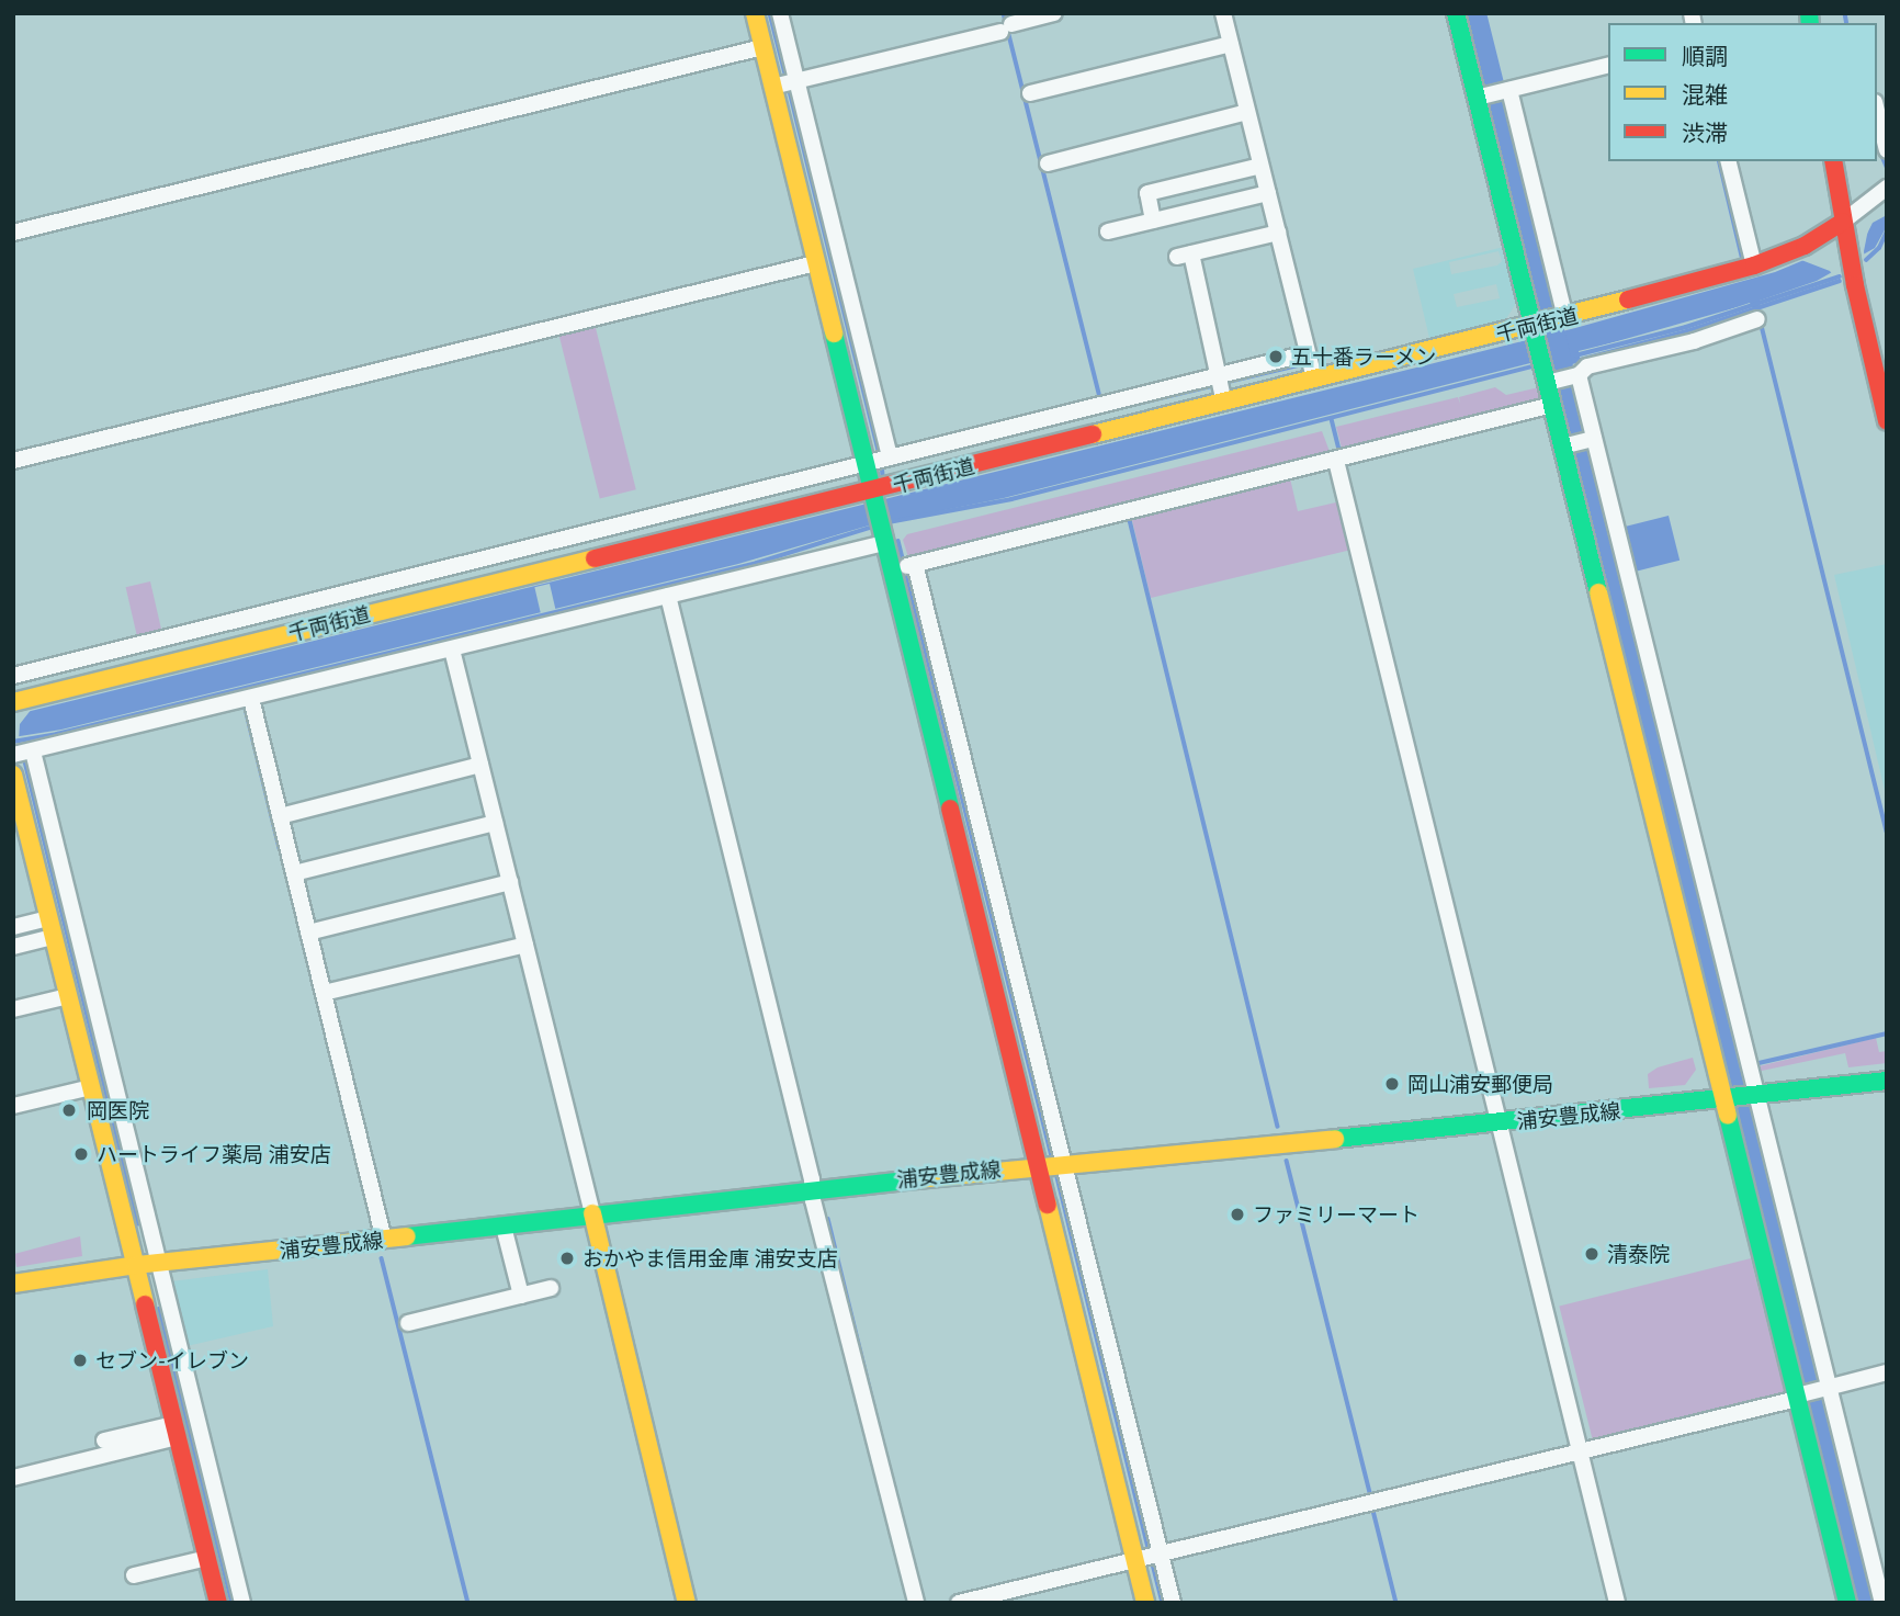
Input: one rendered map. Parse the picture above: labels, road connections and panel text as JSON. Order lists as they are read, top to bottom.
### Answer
{
  "streets": {
    "street": ["千両街道", "浦安豊成線"]
  },
  "places": [
    "五十番ラーメン",
    "岡山浦安郵便局",
    "岡医院",
    "ハートライフ薬局 浦安店",
    "ファミリーマート",
    "清泰院",
    "おかやま信用金庫 浦安支店",
    "セブン-イレブン"
  ],
  "legend": ["順調", "混雑", "渋滞"]
}
